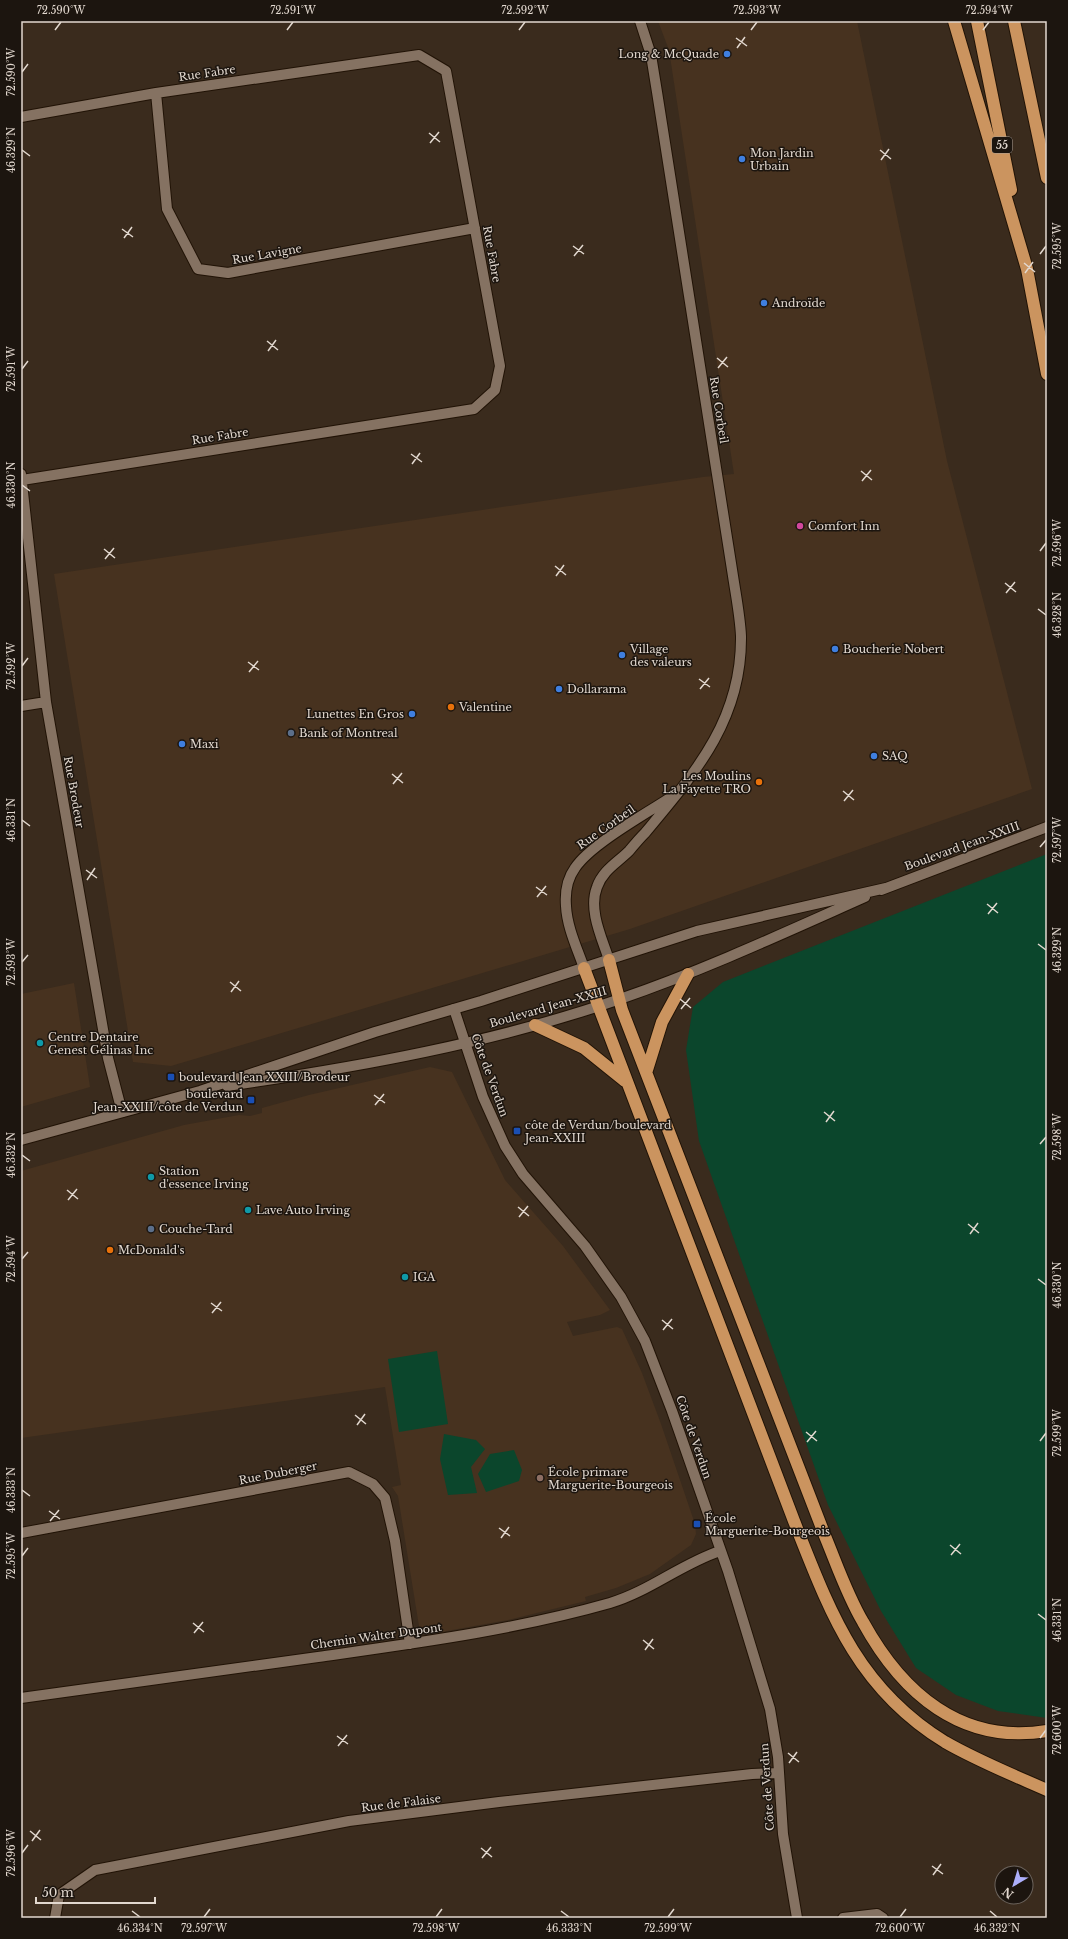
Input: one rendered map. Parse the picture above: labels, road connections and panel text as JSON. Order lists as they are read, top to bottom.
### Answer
{
  "streets": {
    "highway": ["55"],
    "street": [
      "Rue Fabre",
      "Rue Lavigne",
      "Rue Corbeil",
      "Rue Brodeur",
      "Boulevard Jean-XXIII",
      "Côte de Verdun",
      "Rue Duberger",
      "Chemin Walter Dupont",
      "Rue de Falaise"
    ]
  },
  "crossings": [
    ["Rue Fabre", "Rue Lavigne"],
    ["Rue Fabre", "Rue Brodeur"],
    ["Rue Corbeil", "Boulevard Jean-XXIII"],
    ["Rue Brodeur", "Boulevard Jean-XXIII"],
    ["Boulevard Jean-XXIII", "Côte de Verdun"],
    ["Côte de Verdun", "Chemin Walter Dupont"],
    ["Côte de Verdun", "Rue de Falaise"],
    ["Rue Duberger", "Chemin Walter Dupont"]
  ],
  "places": {
    "other": [
      "Long & McQuade",
      "Mon Jardin Urbain",
      "Androïde",
      "Comfort Inn",
      "Boucherie Nobert",
      "Village des valeurs",
      "Dollarama",
      "Valentine",
      "Lunettes En Gros",
      "Bank of Montreal",
      "Maxi",
      "SAQ",
      "Les Moulins La Fayette TRO",
      "Centre Dentaire Genest Gélinas Inc",
      "Station d'essence Irving",
      "Lave Auto Irving",
      "Couche-Tard",
      "McDonald's",
      "IGA",
      "École primare Marguerite-Bourgeois"
    ],
    "transit": [
      "boulevard Jean XXIII/Brodeur",
      "boulevard Jean-XXIII/côte de Verdun",
      "côte de Verdun/boulevard Jean-XXIII",
      "École Marguerite-Bourgeois"
    ]
  },
  "scale_bar": "50 m",
  "north": "bottom left",
  "coordinates": [
    "72.590°W",
    "72.591°W",
    "72.592°W",
    "72.593°W",
    "72.594°W",
    "46.329°N",
    "72.595°W",
    "46.330°N",
    "72.596°W",
    "46.328°N",
    "46.331°N",
    "72.597°W",
    "72.598°W",
    "46.332°N",
    "72.599°W",
    "46.333°N",
    "72.600°W",
    "46.334°N"
  ]
}
